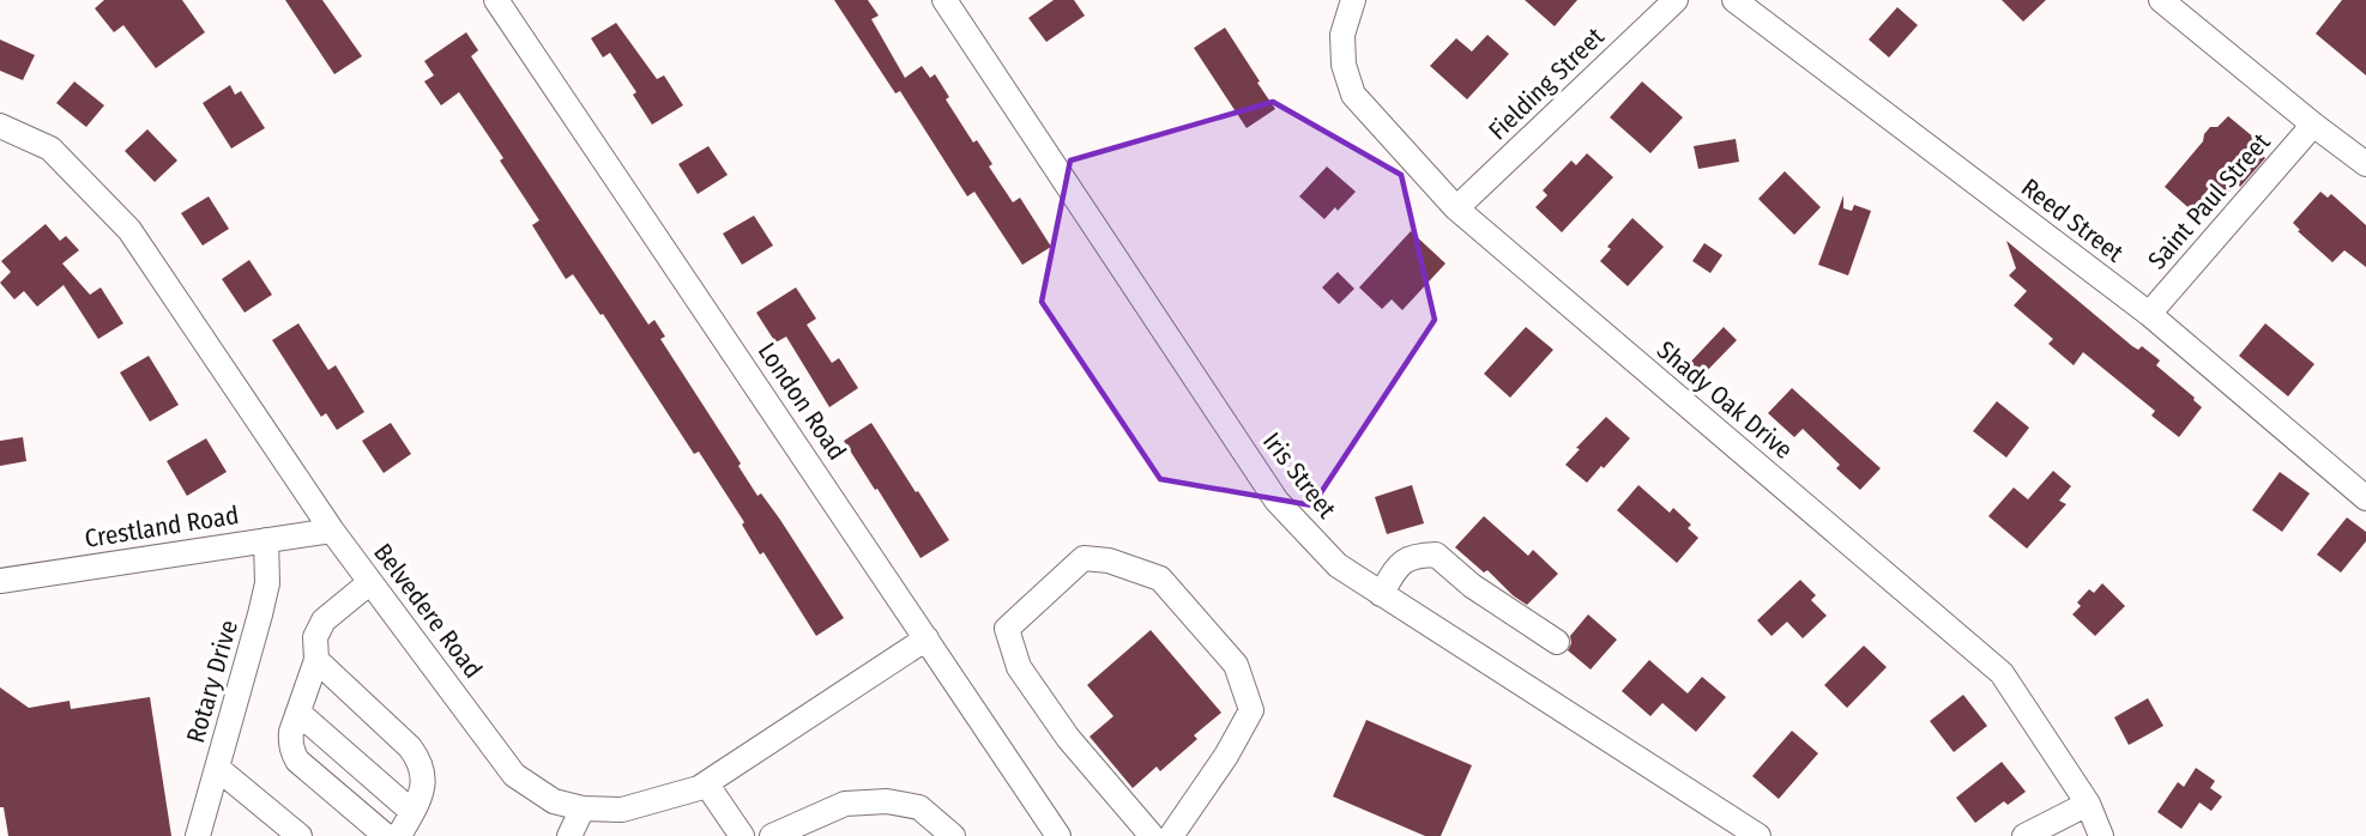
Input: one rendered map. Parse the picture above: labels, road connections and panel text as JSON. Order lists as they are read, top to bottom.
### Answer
{
  "streets": {
    "street": [
      "Fielding Street",
      "Saint Paul Street",
      "Reed Street",
      "Shady Oak Drive",
      "London Road",
      "Iris Street",
      "Crestland Road",
      "Belvedere Road",
      "Rotary Drive"
    ]
  },
  "crossings": [
    ["Fielding Street", "Shady Oak Drive"],
    ["Saint Paul Street", "Reed Street"],
    ["London Road", "Belvedere Road"],
    ["Crestland Road", "Belvedere Road"],
    ["Crestland Road", "Rotary Drive"]
  ]
}
